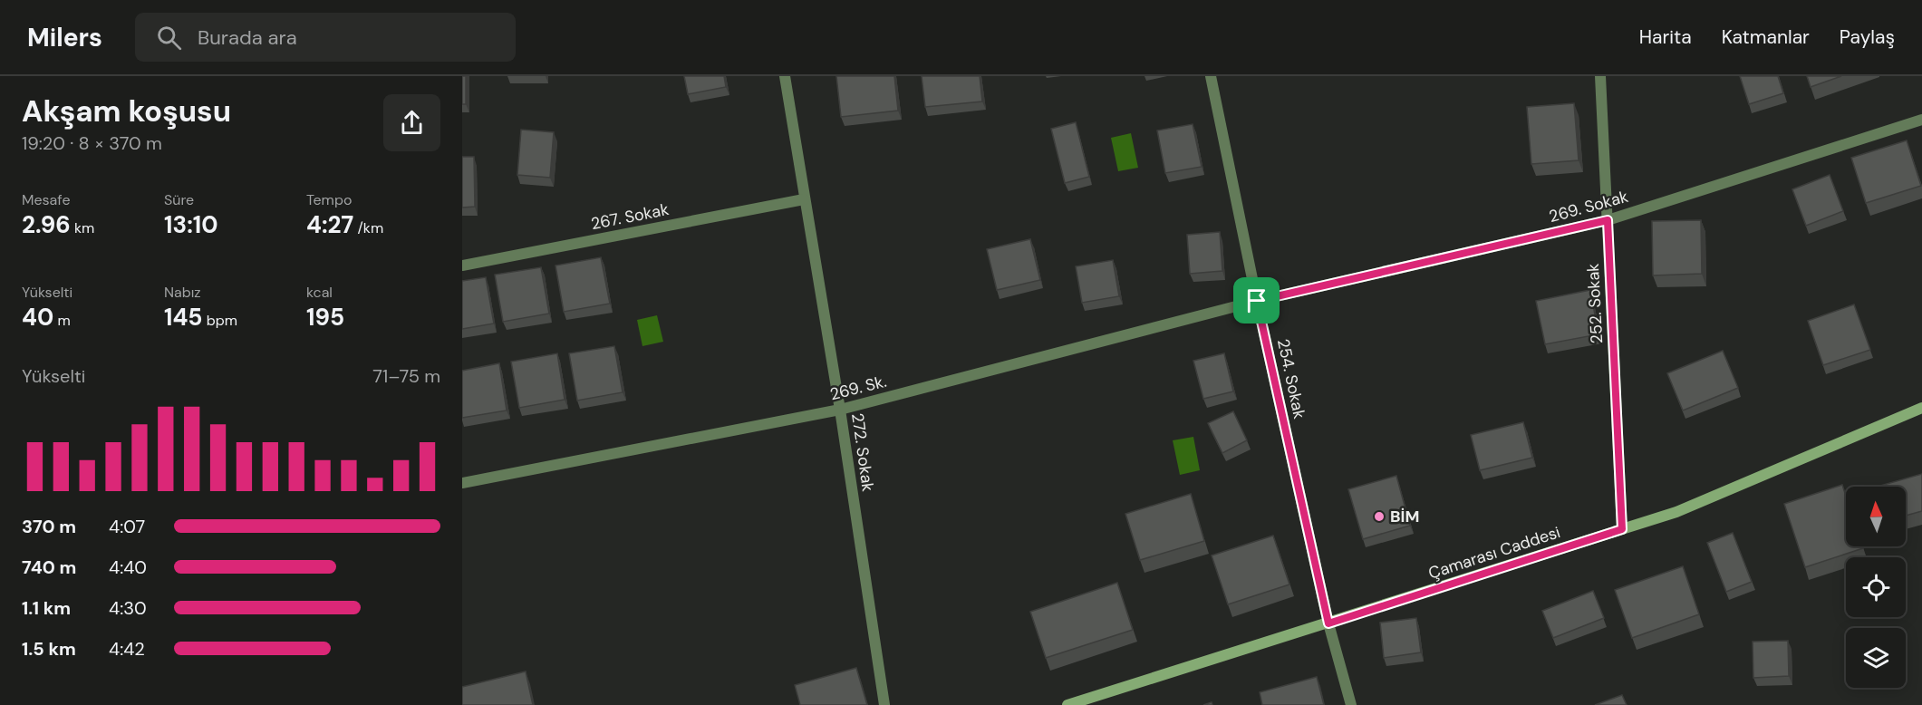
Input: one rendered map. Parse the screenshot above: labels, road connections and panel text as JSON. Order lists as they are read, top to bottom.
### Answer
{
  "streets": {
    "street": [
      "269. Sokak",
      "267. Sokak",
      "252. Sokak",
      "254. Sokak",
      "269. Sk.",
      "272. Sokak",
      "Çamarası Caddesi"
    ]
  },
  "crossings": [
    ["269. Sokak", "252. Sokak"],
    ["269. Sokak", "254. Sokak"],
    ["269. Sokak", "269. Sk."],
    ["267. Sokak", "272. Sokak"],
    ["252. Sokak", "Çamarası Caddesi"],
    ["254. Sokak", "269. Sk."],
    ["254. Sokak", "Çamarası Caddesi"],
    ["269. Sk.", "272. Sokak"]
  ],
  "places": ["BİM"],
  "north": "top",
  "page": {
    "header": "Milers",
    "search": "Burada ara",
    "nav": ["Harita", "Katmanlar", "Paylaş"],
    "heading": ["Akşam koşusu", "19:20 · 8 × 370 m"],
    "stats": [
      ["Mesafe", "2.96 km"],
      ["Süre", "13:10"],
      ["Tempo", "4:27 /km"],
      ["Yükselti", "40 m"],
      ["Nabız", "145 bpm"],
      ["kcal", "195"]
    ],
    "chart": ["Yükselti", "71–75 m"],
    "list": [
      {
        "name": "370 m",
        "note": "4:07"
      },
      {
        "name": "740 m",
        "note": "4:40"
      },
      {
        "name": "1.1 km",
        "note": "4:30"
      },
      {
        "name": "1.5 km",
        "note": "4:42"
      }
    ]
  }
}
